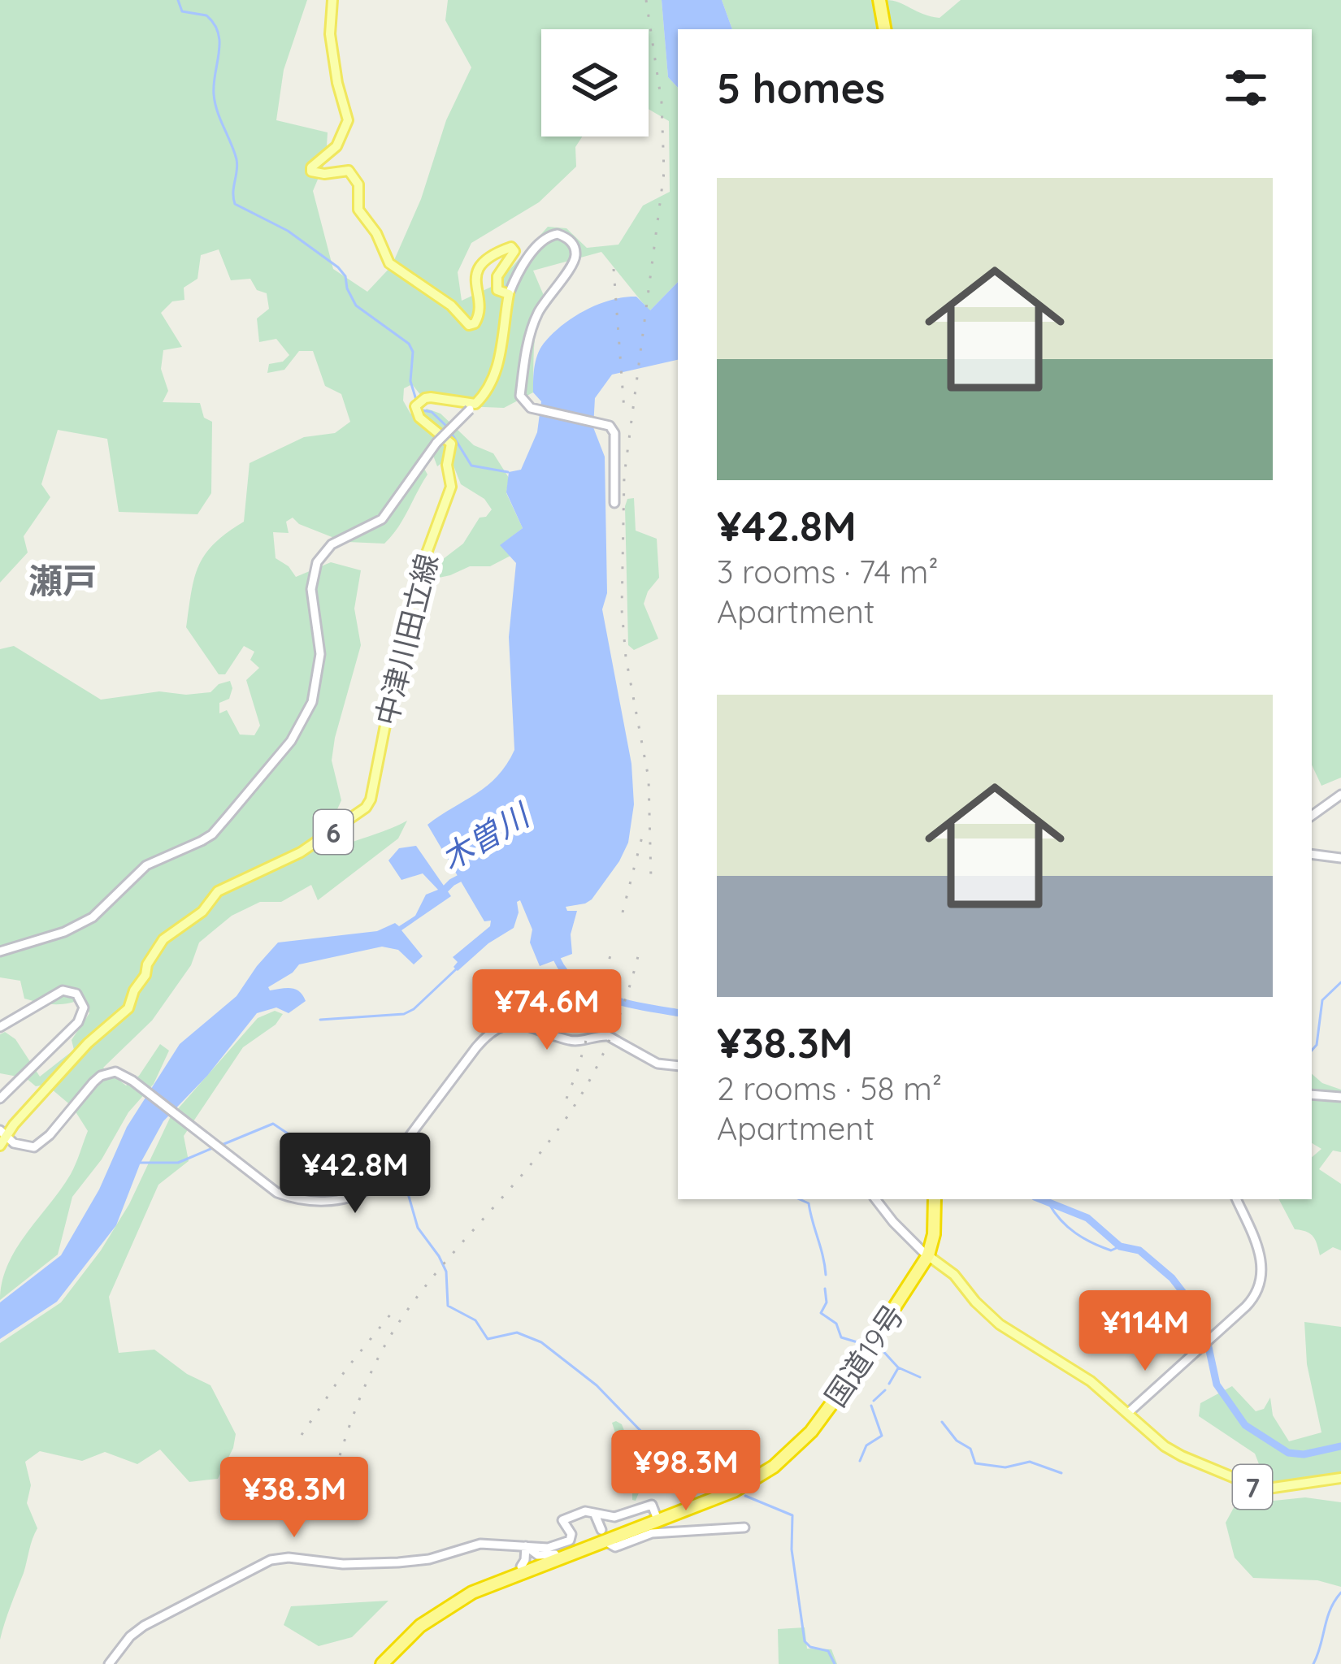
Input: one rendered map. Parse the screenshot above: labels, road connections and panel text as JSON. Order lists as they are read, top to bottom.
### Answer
{
  "streets": {
    "highway": ["国道19号"],
    "main road": ["中津川田立線", "6", "7"]
  },
  "crossings": [
    ["国道19号", "7"]
  ],
  "districts": ["瀬戸"],
  "water": ["木曽川"],
  "page": {
    "heading": "5 homes",
    "list": [
      {
        "name": "¥42.8M",
        "note": "3 rooms · 74 m² · Apartment"
      },
      {
        "name": "¥38.3M",
        "note": "2 rooms · 58 m² · Apartment"
      }
    ],
    "price": [
      "¥74.6M",
      "¥42.8M",
      "¥114M",
      "¥98.3M",
      "¥38.3M"
    ]
  }
}
